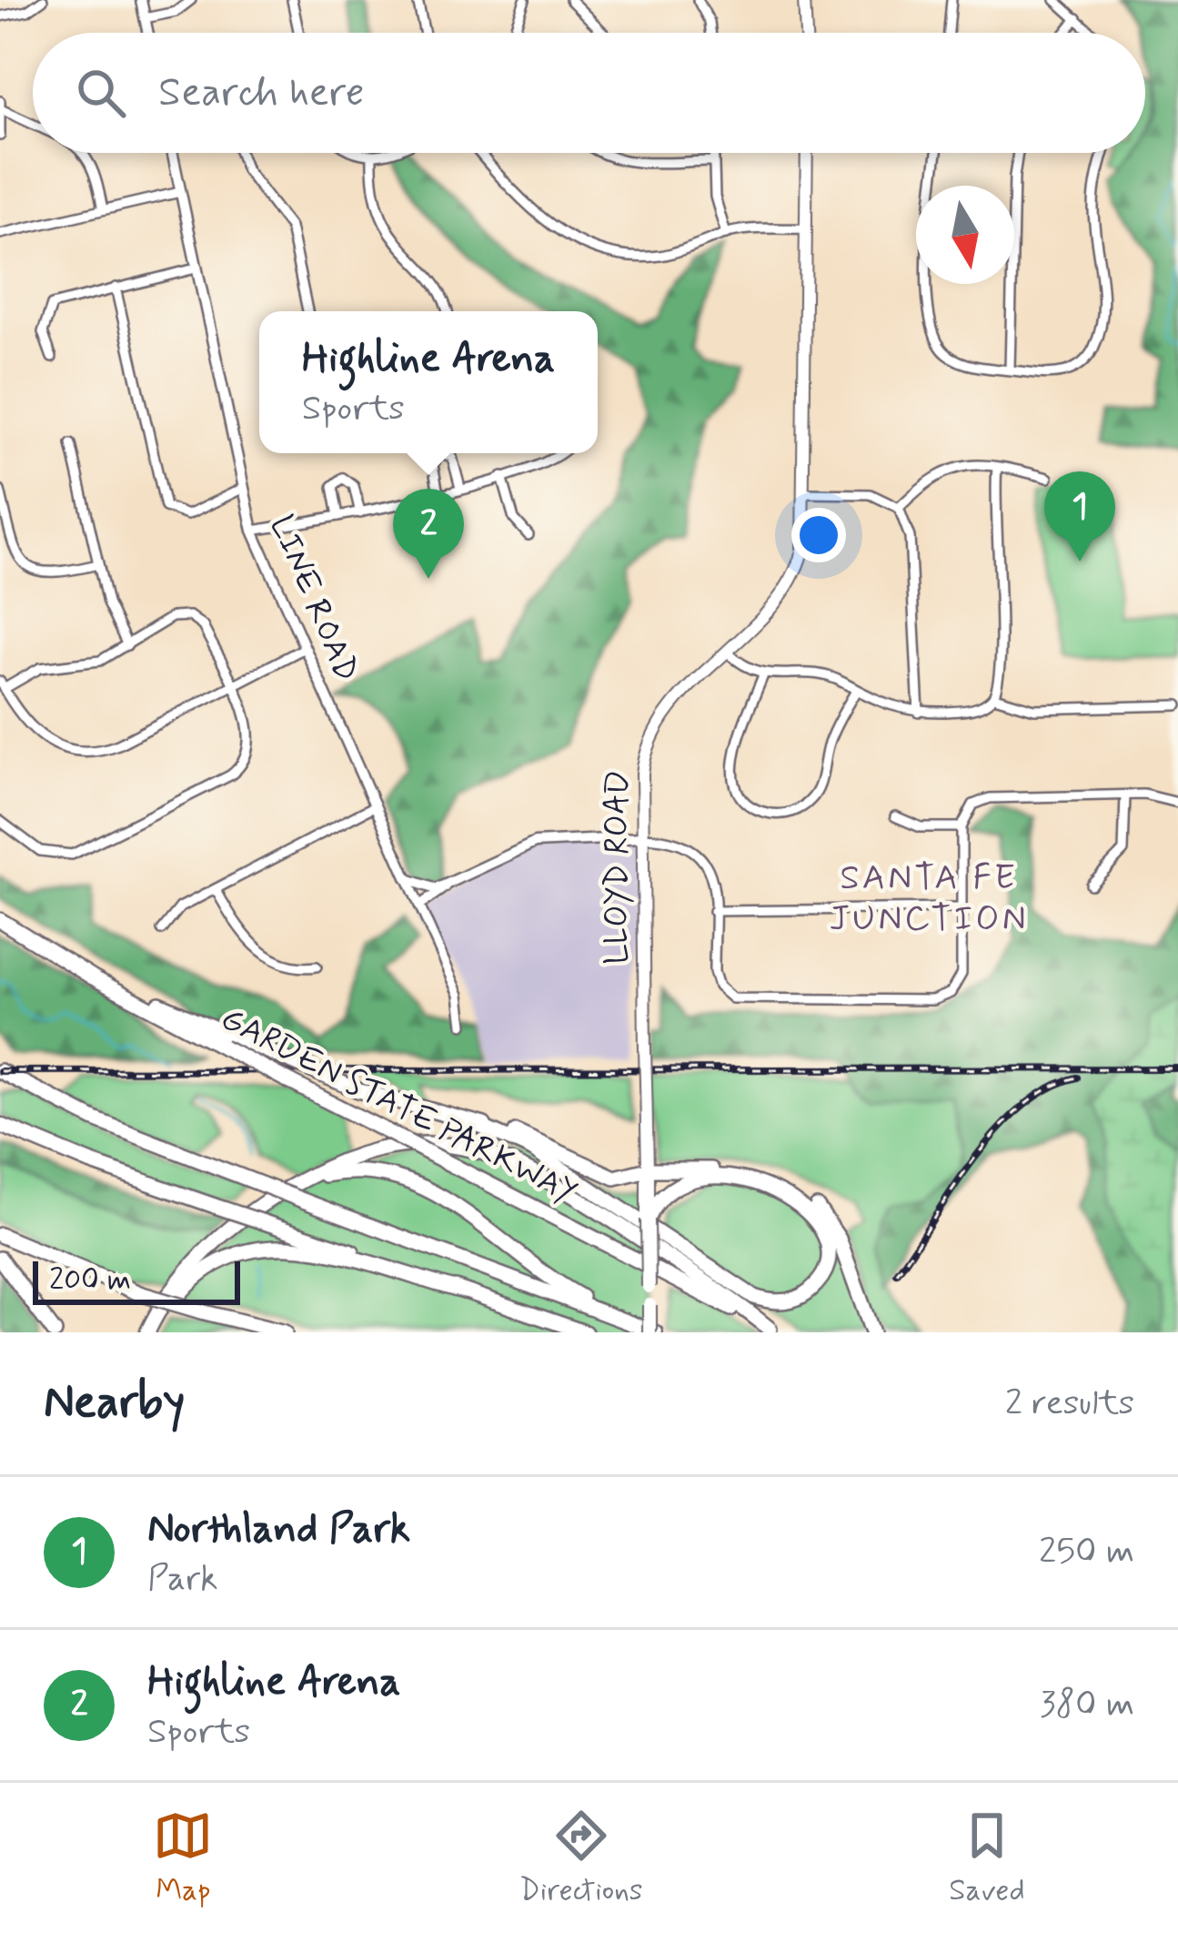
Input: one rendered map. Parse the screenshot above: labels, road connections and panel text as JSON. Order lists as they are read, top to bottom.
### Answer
{
  "streets": {
    "highway": ["GARDEN STATE PARKWAY"],
    "main road": ["LLOYD ROAD"],
    "street": ["LINE ROAD"]
  },
  "districts": ["SANTA FE JUNCTION"],
  "scale_bar": "200 m",
  "north": "bottom",
  "page": {
    "search": "Search here",
    "popup": ["Highline Arena", "Sports"],
    "pins": ["1", "2"],
    "scale": "200 m",
    "heading": ["Nearby", "2 results"],
    "list": [
      {
        "mark": "1",
        "name": "Northland Park",
        "note": "Park",
        "value": "250 m"
      },
      {
        "mark": "2",
        "name": "Highline Arena",
        "note": "Sports",
        "value": "380 m"
      }
    ],
    "nav": ["Map", "Directions", "Saved"]
  }
}
